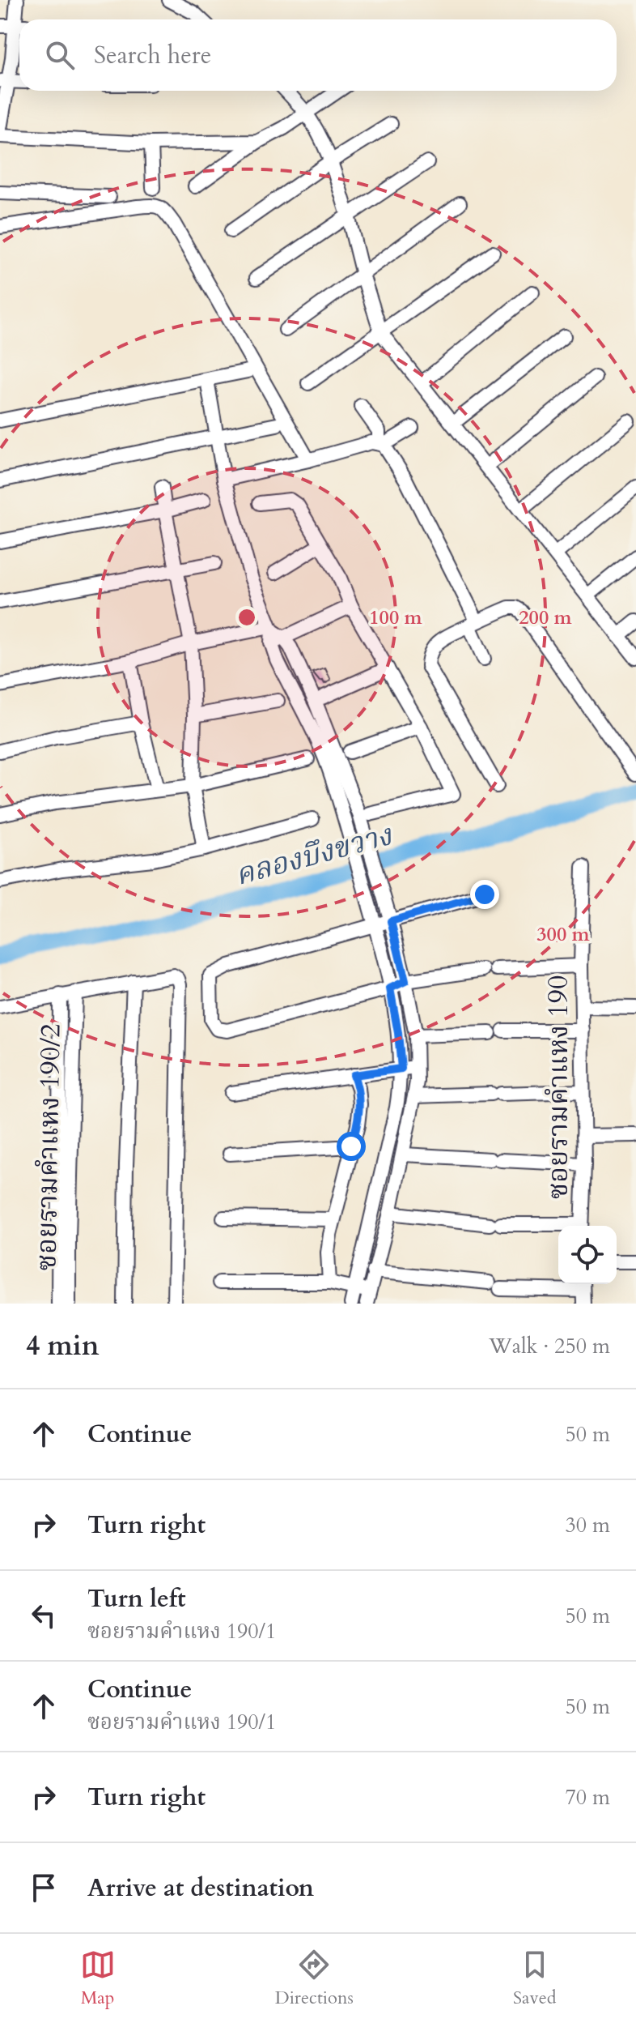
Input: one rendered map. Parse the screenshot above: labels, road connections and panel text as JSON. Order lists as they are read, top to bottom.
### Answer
{
  "streets": {
    "street": ["ซอยรามคำแหง 190", "ซอยรามคำแหง 190/2"]
  },
  "water": ["คลองบึงขวาง"],
  "page": {
    "search": "Search here",
    "heading": ["4 min", "Walk · 250 m"],
    "list": [
      ["Continue", "50 m"],
      ["Turn right", "30 m"],
      ["Turn left", "ซอยรามคำแหง 190/1", "50 m"],
      ["Continue", "ซอยรามคำแหง 190/1", "50 m"],
      ["Turn right", "70 m"],
      "Arrive at destination"
    ],
    "nav": ["Map", "Directions", "Saved"]
  },
  "rings": ["100 m", "200 m", "300 m"]
}
